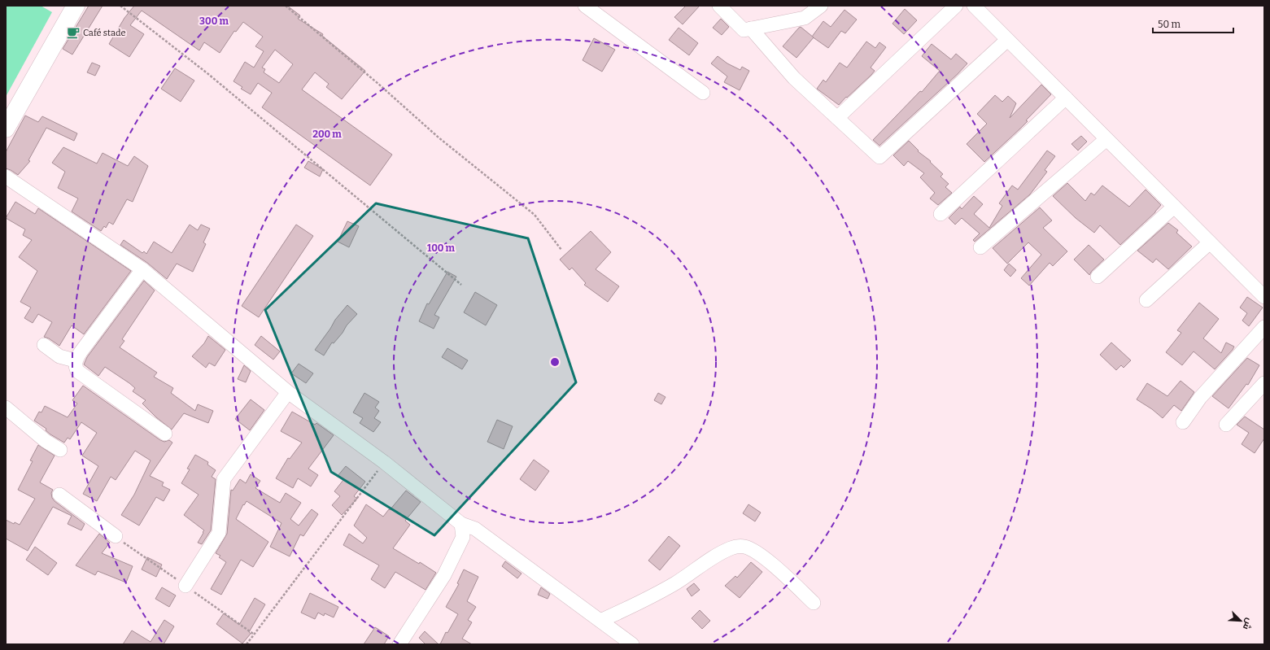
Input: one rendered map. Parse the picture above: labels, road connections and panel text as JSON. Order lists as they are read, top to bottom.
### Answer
{
  "places": {
    "cafe": ["Café stade"]
  },
  "scale_bar": "50 m",
  "north": "bottom right",
  "rings": ["300 m", "200 m", "100 m"]
}
